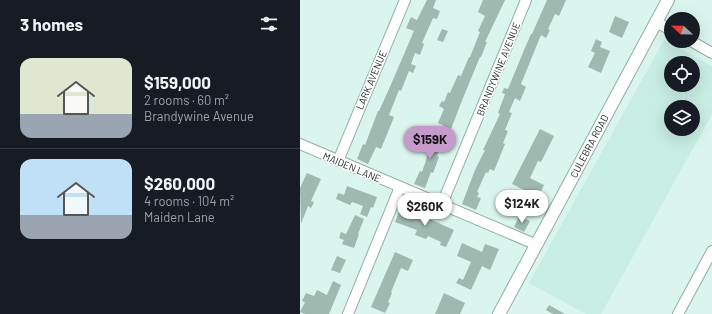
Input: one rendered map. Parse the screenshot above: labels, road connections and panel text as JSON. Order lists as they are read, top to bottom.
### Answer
{
  "streets": {
    "main road": ["CULEBRA ROAD"],
    "street": ["BRANDYWINE AVENUE", "LARK AVENUE", "MAIDEN LANE"]
  },
  "crossings": [
    ["BRANDYWINE AVENUE", "MAIDEN LANE"],
    ["LARK AVENUE", "MAIDEN LANE"],
    ["CULEBRA ROAD", "MAIDEN LANE"]
  ],
  "north": "left",
  "page": {
    "heading": "3 homes",
    "list": [
      {
        "name": "$159,000",
        "note": "2 rooms · 60 m² · Brandywine Avenue"
      },
      {
        "name": "$260,000",
        "note": "4 rooms · 104 m² · Maiden Lane"
      }
    ],
    "price": ["$159K", "$124K", "$260K"]
  }
}
